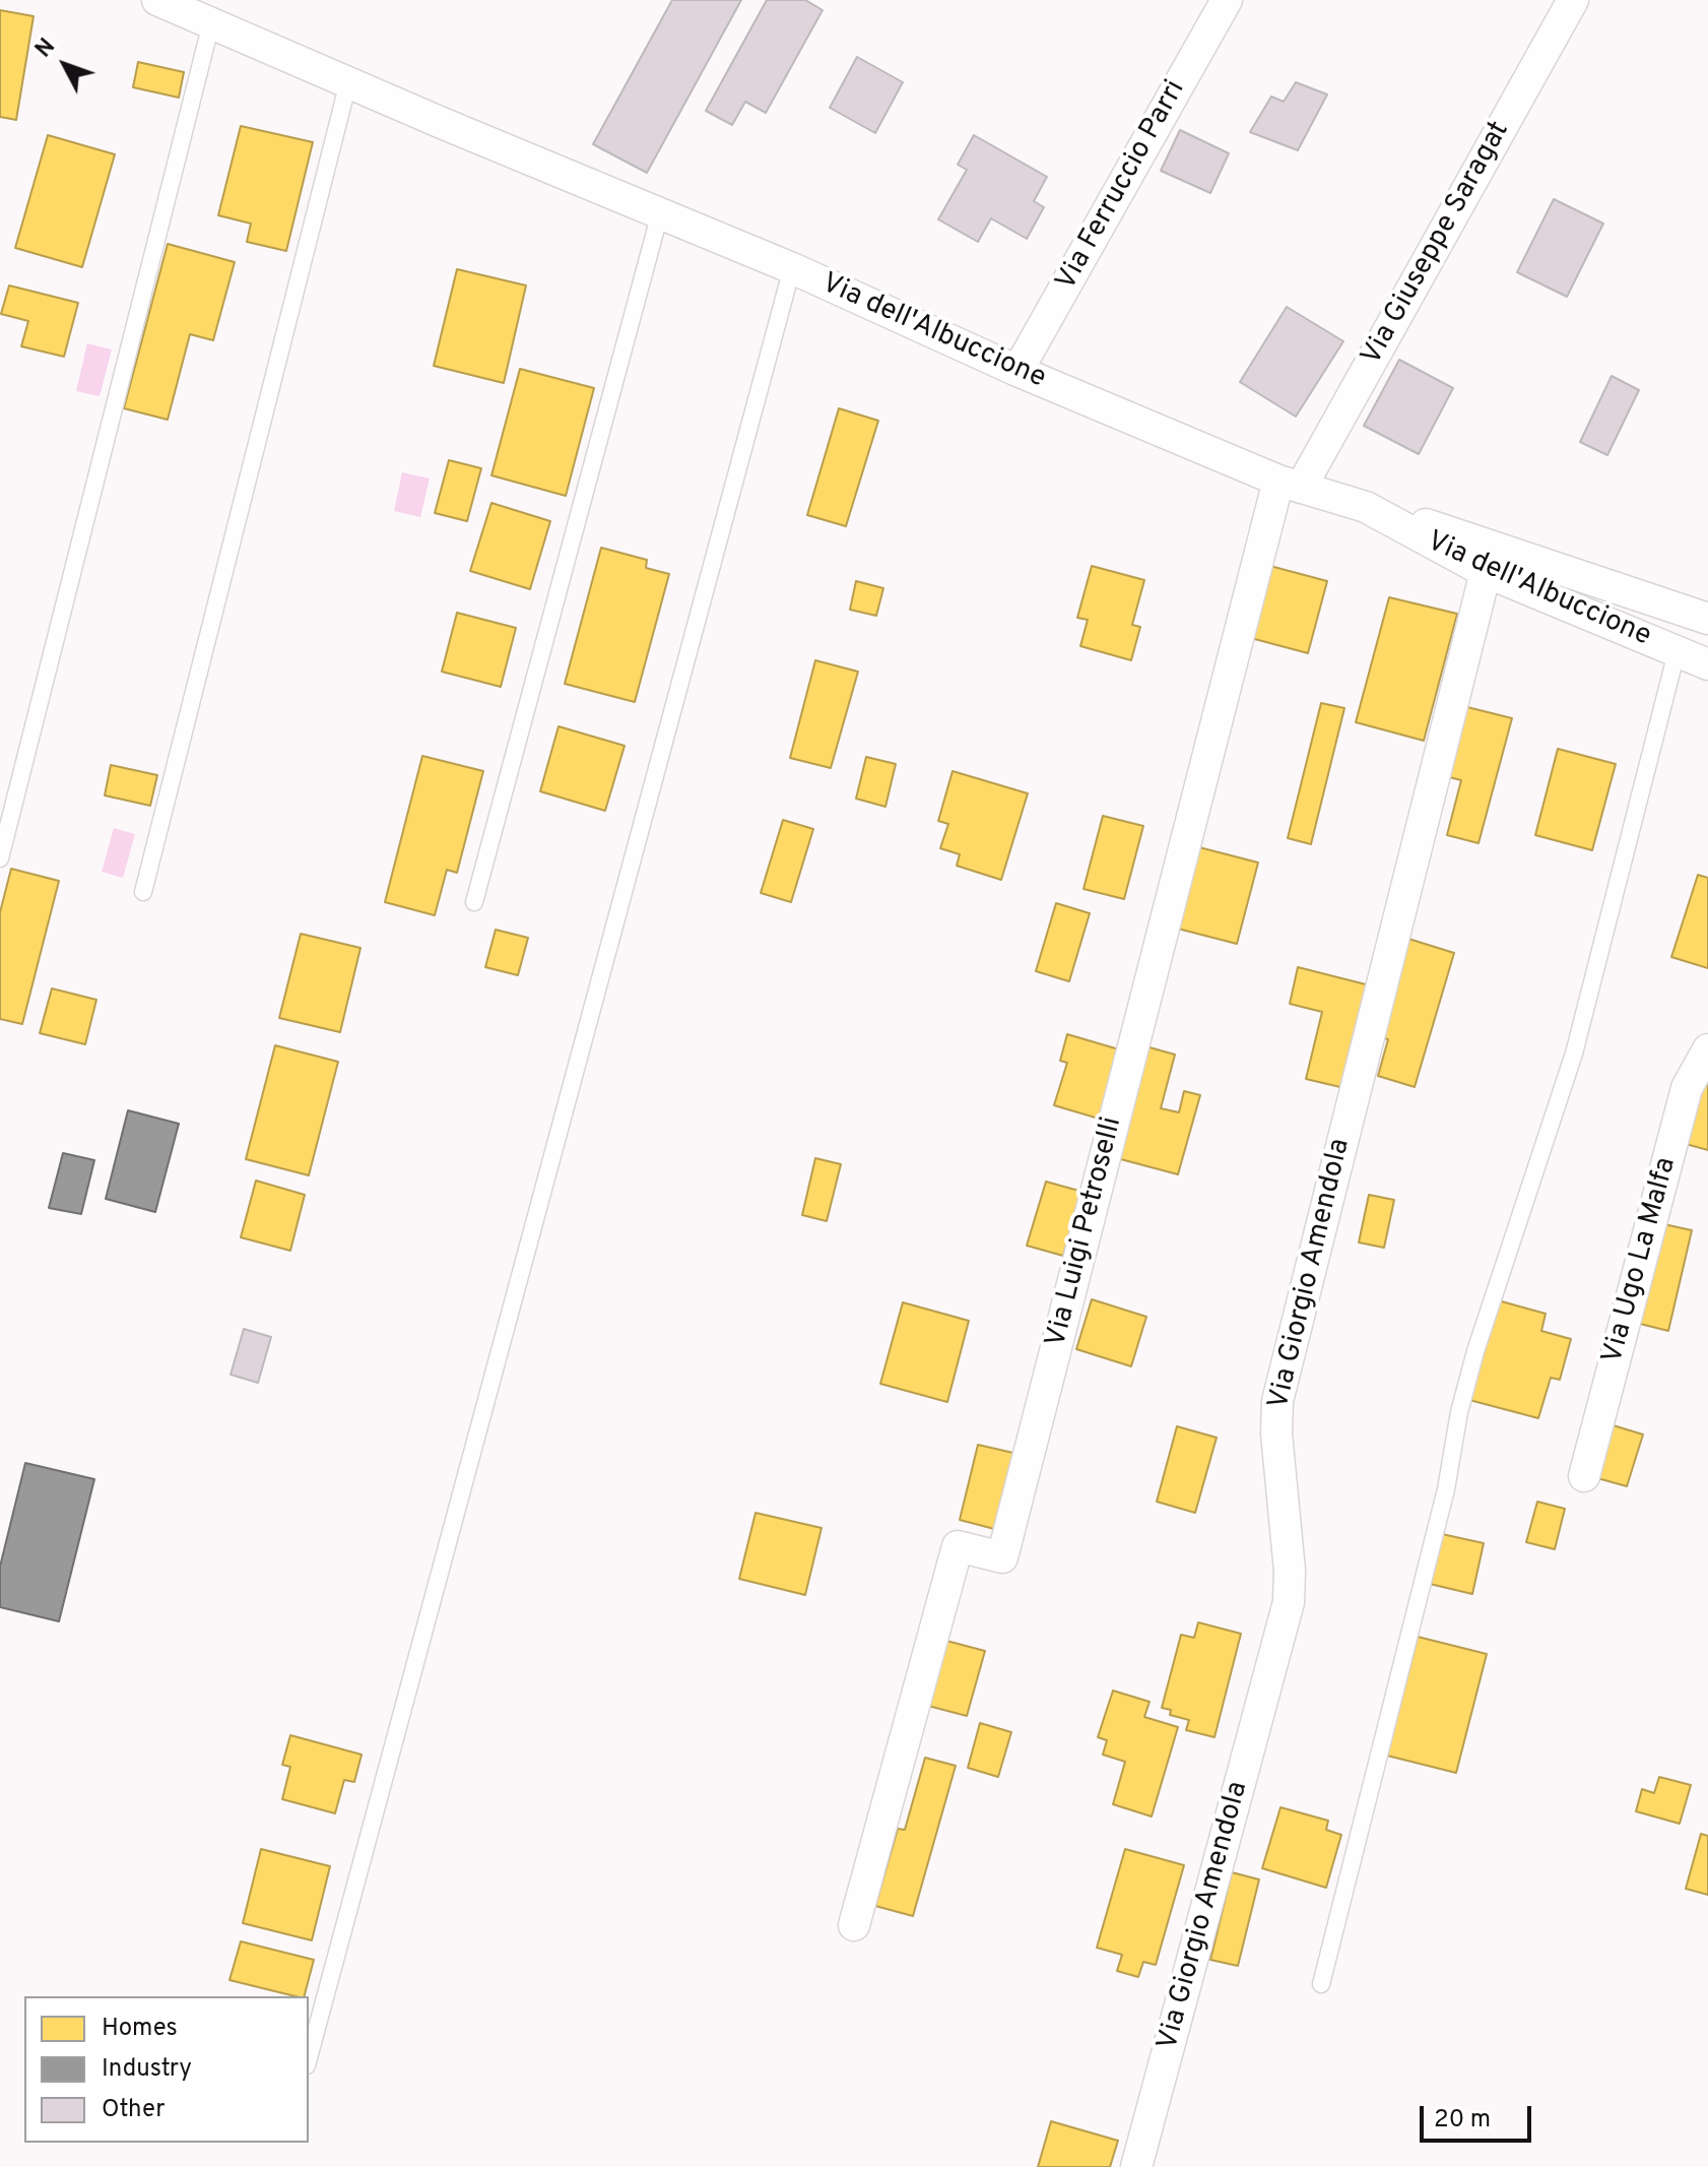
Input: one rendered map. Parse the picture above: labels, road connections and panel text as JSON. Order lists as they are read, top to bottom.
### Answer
{
  "streets": {
    "street": [
      "Via Ferruccio Parri",
      "Via Giuseppe Saragat",
      "Via dell'Albuccione",
      "Via Luigi Petroselli",
      "Via Ugo La Malfa",
      "Via Giorgio Amendola"
    ]
  },
  "crossings": [
    ["Via Ferruccio Parri", "Via dell'Albuccione"],
    ["Via Giuseppe Saragat", "Via dell'Albuccione"],
    ["Via Giuseppe Saragat", "Via Luigi Petroselli"],
    ["Via dell'Albuccione", "Via Luigi Petroselli"],
    ["Via dell'Albuccione", "Via Giorgio Amendola"]
  ],
  "legend": ["Homes", "Industry", "Other"],
  "scale_bar": "20 m",
  "north": "top left"
}
